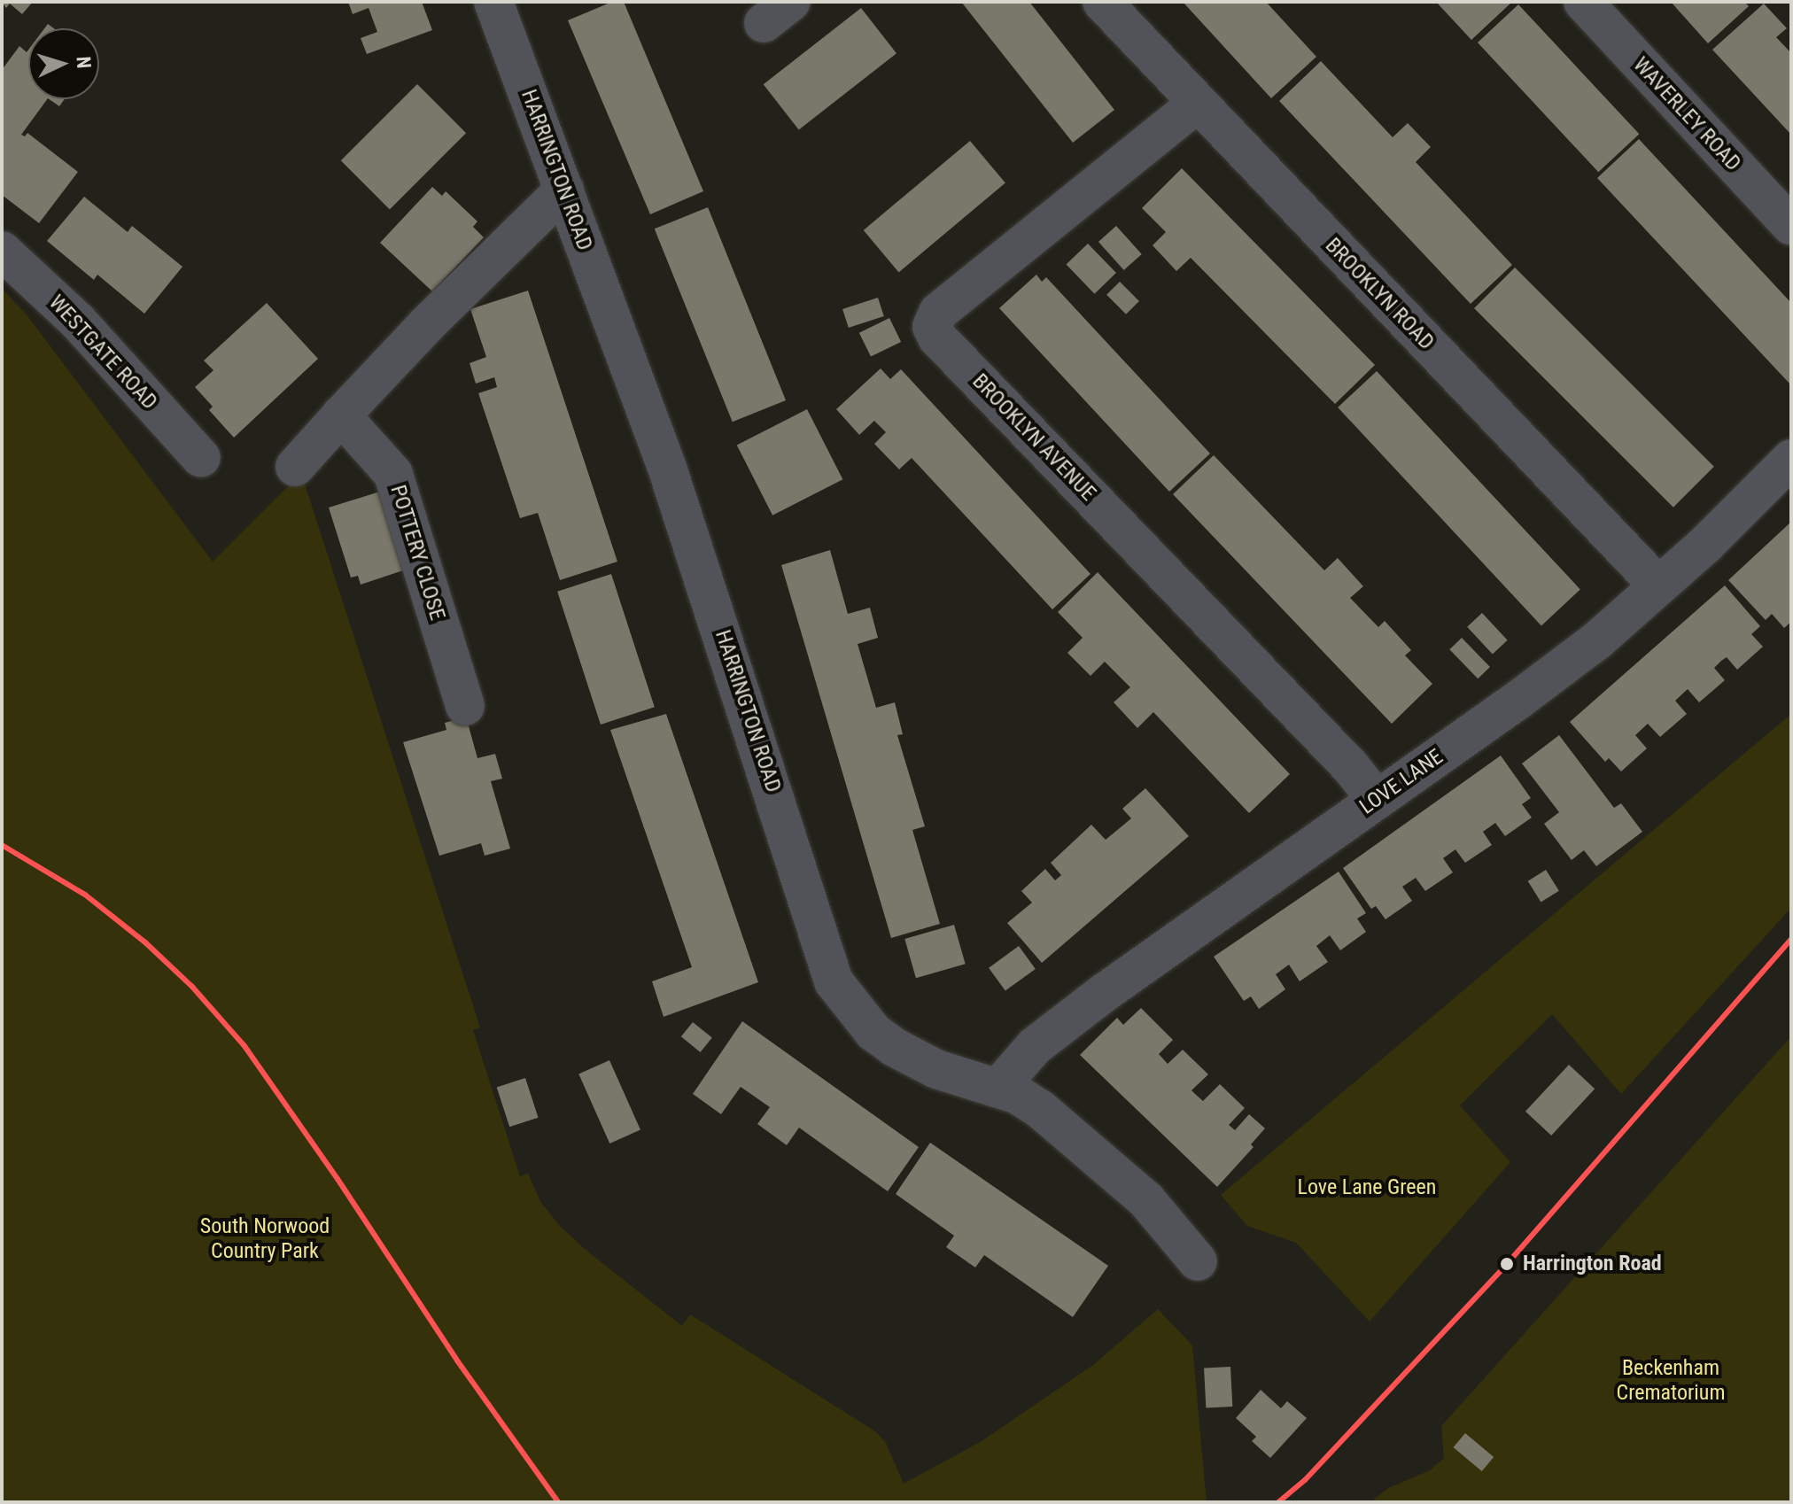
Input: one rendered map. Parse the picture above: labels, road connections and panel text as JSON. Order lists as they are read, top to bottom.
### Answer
{
  "streets": {
    "street": [
      "WAVERLEY ROAD",
      "HARRINGTON ROAD",
      "BROOKLYN ROAD",
      "WESTGATE ROAD",
      "BROOKLYN AVENUE",
      "POTTERY CLOSE",
      "LOVE LANE"
    ]
  },
  "crossings": [
    ["HARRINGTON ROAD", "LOVE LANE"],
    ["BROOKLYN ROAD", "BROOKLYN AVENUE"],
    ["BROOKLYN ROAD", "LOVE LANE"],
    ["BROOKLYN AVENUE", "LOVE LANE"]
  ],
  "parks": ["Love Lane Green", "South Norwood Country Park", "Beckenham Crematorium"],
  "places": ["Harrington Road"],
  "north": "right"
}
